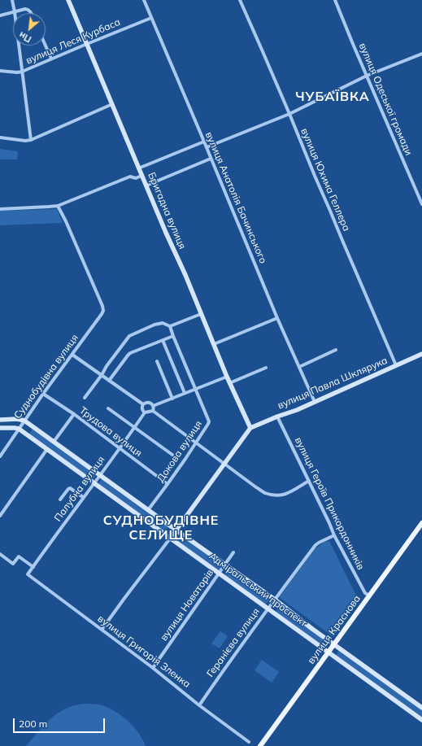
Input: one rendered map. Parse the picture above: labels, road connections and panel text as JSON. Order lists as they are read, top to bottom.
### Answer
{
  "streets": {
    "main road": [
      "Бригадна вулиця",
      "вулиця Павла Шклярука",
      "Адміральський проспект",
      "вулиця Краснова"
    ],
    "street": [
      "вулиця Леся Курбаса",
      "вулиця Одеської громади",
      "вулиця Юхима Геллера",
      "вулиця Анатолія Бачинського",
      "Суднобудівна вулиця",
      "Трудова вулиця",
      "Докова вулиця",
      "Палубна вулиця",
      "вулиця Героїв Прикордонників",
      "вулиця Новаторів",
      "Геранієва вулиця",
      "вулиця Григорія Зленка"
    ]
  },
  "crossings": [
    ["вулиця Леся Курбаса", "вулиця Анатолія Бачинського"],
    ["вулиця Леся Курбаса", "Бригадна вулиця"],
    ["вулиця Юхима Геллера", "вулиця Павла Шклярука"],
    ["вулиця Анатолія Бачинського", "вулиця Павла Шклярука"],
    ["Бригадна вулиця", "вулиця Павла Шклярука"],
    ["Суднобудівна вулиця", "Трудова вулиця"],
    ["Суднобудівна вулиця", "Адміральський проспект"],
    ["вулиця Павла Шклярука", "вулиця Героїв Прикордонників"],
    ["Трудова вулиця", "Докова вулиця"],
    ["Трудова вулиця", "Палубна вулиця"],
    ["Докова вулиця", "Адміральський проспект"],
    ["Палубна вулиця", "Адміральський проспект"],
    ["Палубна вулиця", "вулиця Григорія Зленка"],
    ["вулиця Героїв Прикордонників", "вулиця Краснова"],
    ["вулиця Героїв Прикордонників", "Геранієва вулиця"],
    ["Адміральський проспект", "вулиця Новаторів"],
    ["Адміральський проспект", "вулиця Краснова"],
    ["Адміральський проспект", "Геранієва вулиця"],
    ["вулиця Новаторів", "вулиця Григорія Зленка"],
    ["Геранієва вулиця", "вулиця Григорія Зленка"]
  ],
  "districts": ["ЧУБАЇВКА", "СУДНОБУДІВНЕ СЕЛИЩЕ"],
  "scale_bar": "200 m",
  "north": "bottom left"
}
